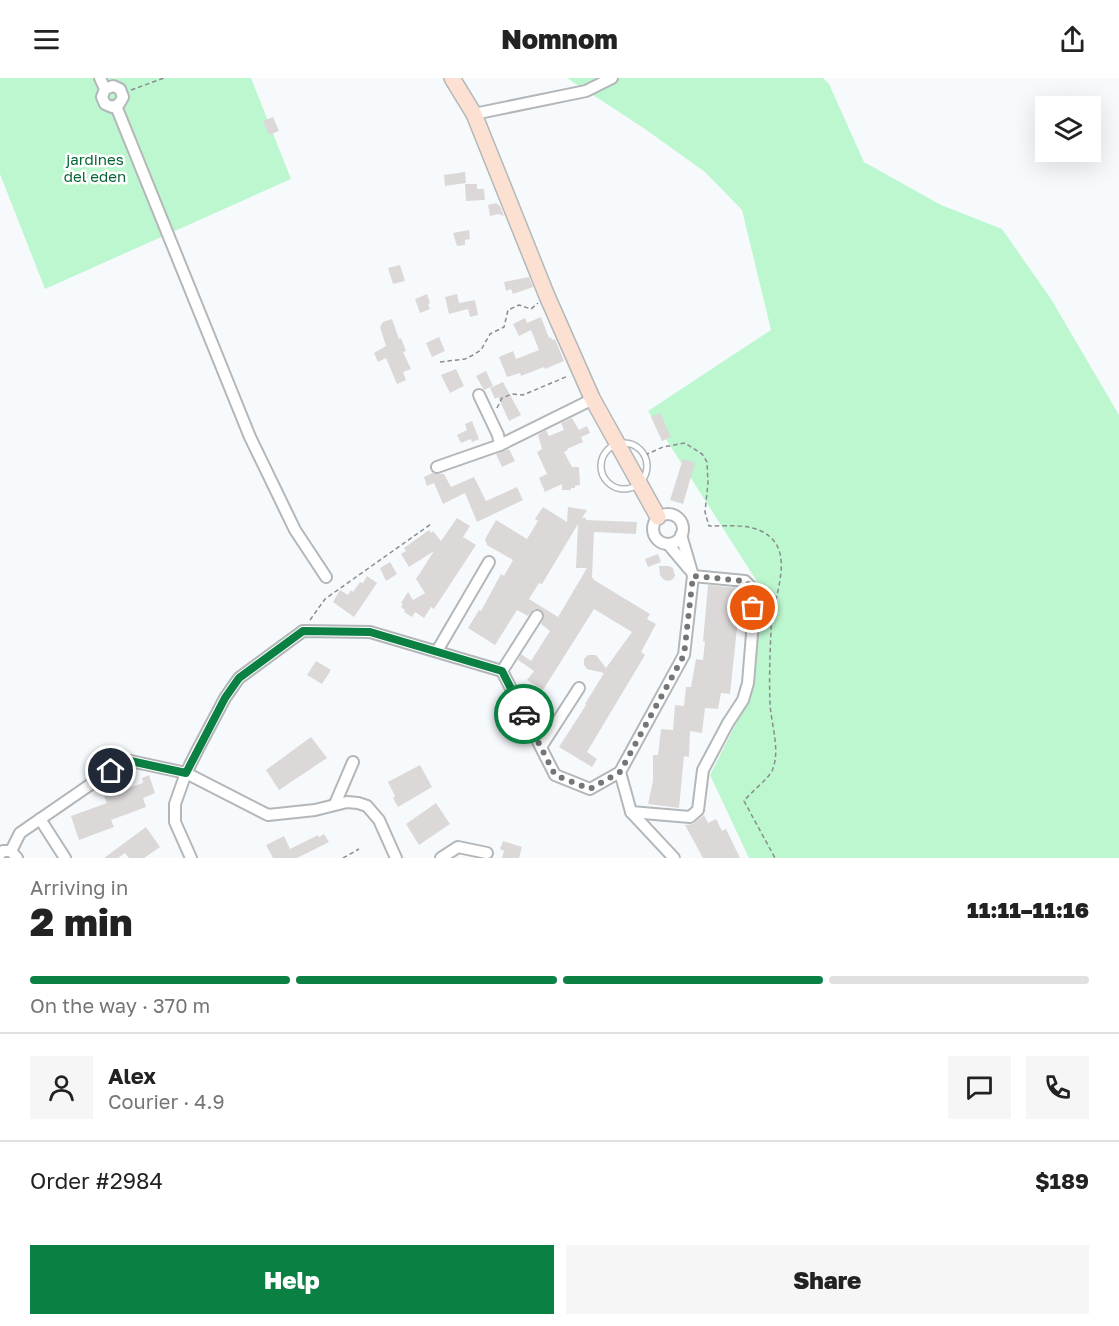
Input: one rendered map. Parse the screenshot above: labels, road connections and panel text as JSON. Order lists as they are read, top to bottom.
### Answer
{
  "parks": ["jardines del eden"],
  "page": {
    "header": "Nomnom",
    "heading": ["2 min", "Arriving in", "11:11–11:16"],
    "panel": [
      "Alex",
      "Courier · 4.9",
      "Order #2984",
      "$189"
    ],
    "bar": "On the way · 370 m",
    "buttons": ["Help", "Share"]
  }
}
